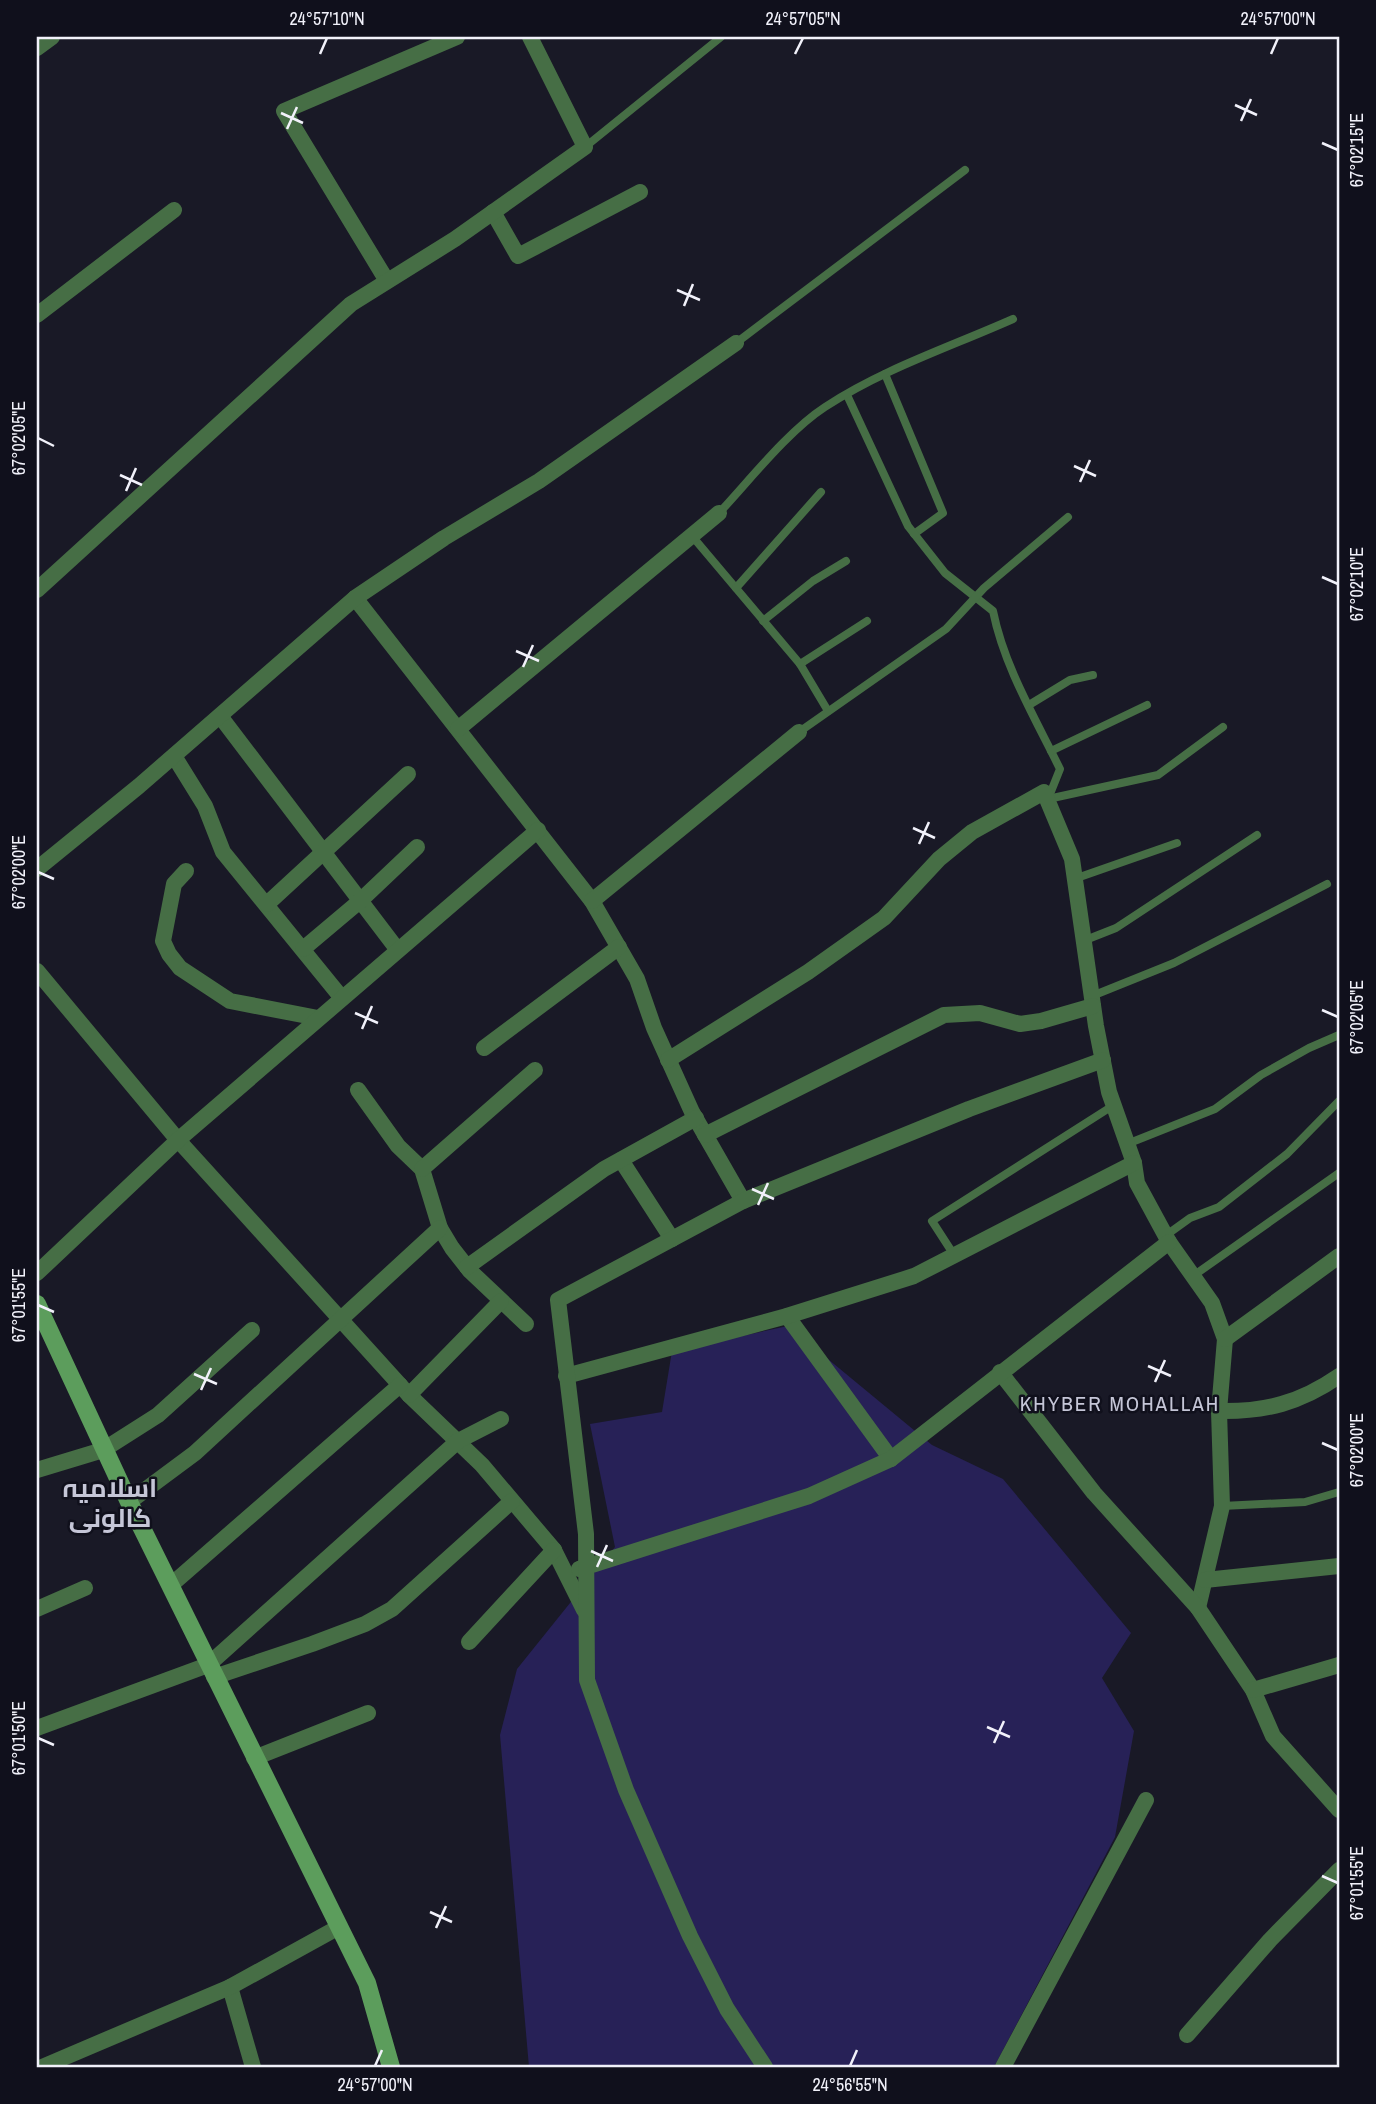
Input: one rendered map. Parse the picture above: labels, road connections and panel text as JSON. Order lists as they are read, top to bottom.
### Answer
{
  "districts": ["KHYBER MOHALLAH", "اسلامیہ کالونی"],
  "coordinates": [
    "24°57'10\"N",
    "24°57'05\"N",
    "24°57'00\"N",
    "67°02'15\"E",
    "67°02'05\"E",
    "67°02'10\"E",
    "67°02'00\"E",
    "67°01'55\"E",
    "67°01'50\"E",
    "24°56'55\"N"
  ]
}
